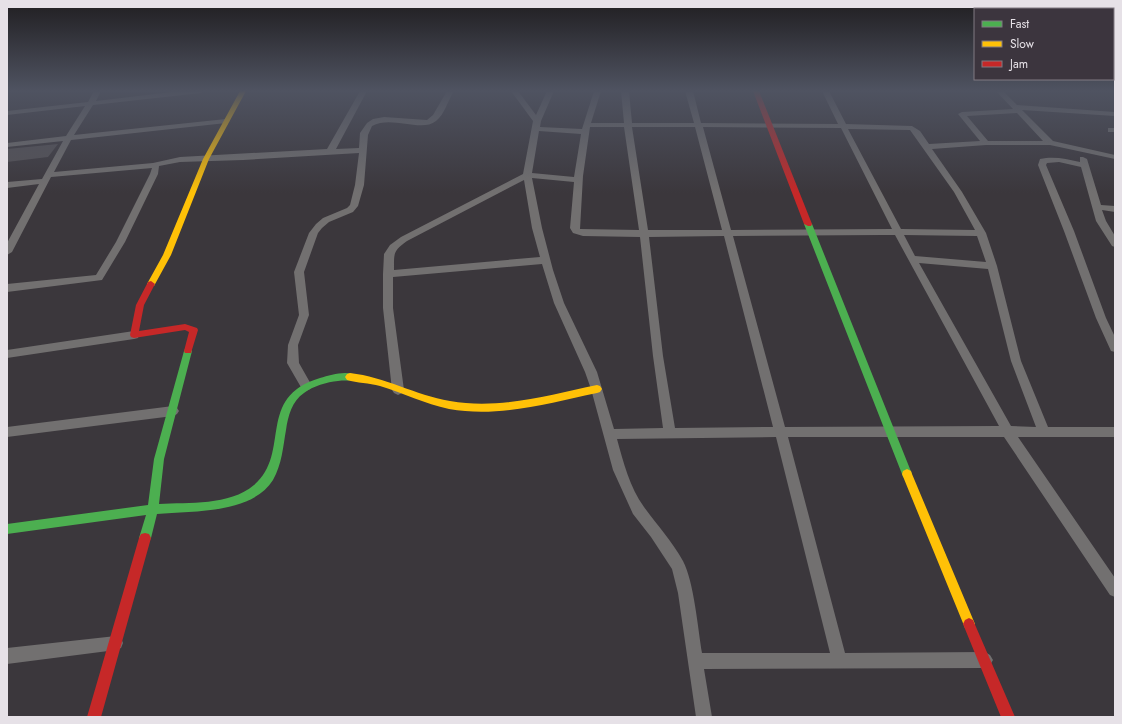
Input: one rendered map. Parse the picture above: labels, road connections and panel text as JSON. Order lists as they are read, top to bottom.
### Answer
{
  "legend": ["Fast", "Slow", "Jam"]
}
